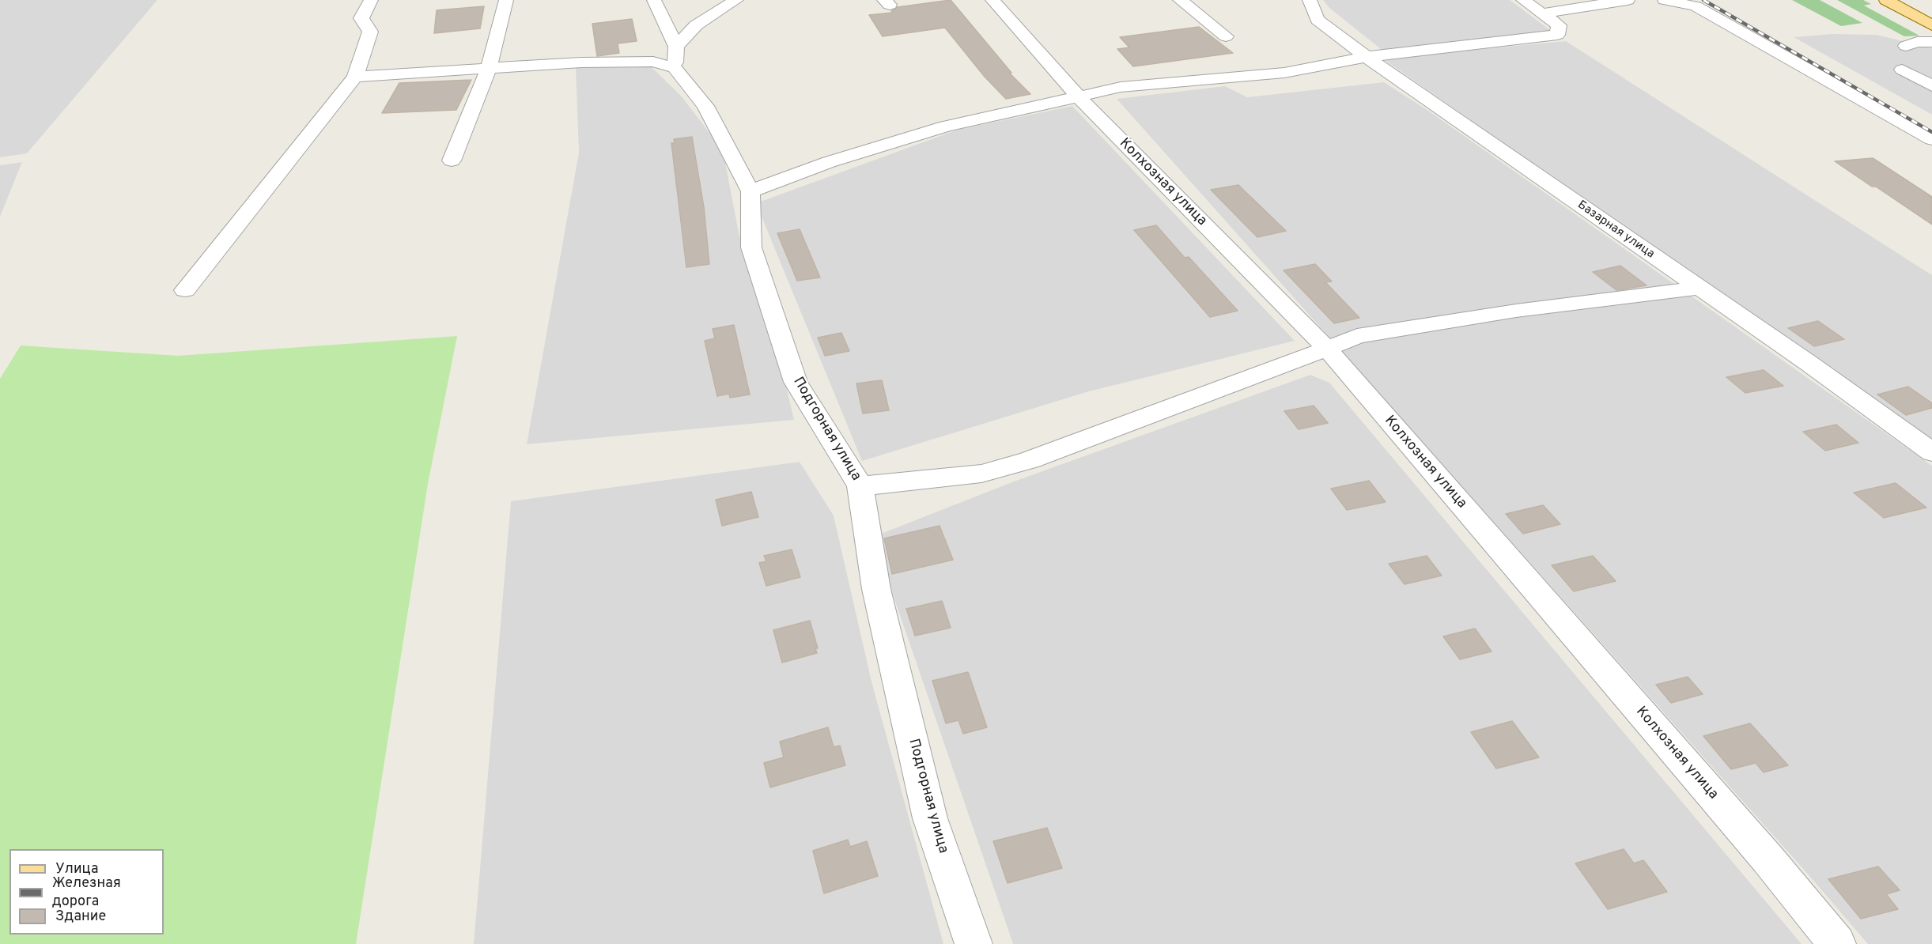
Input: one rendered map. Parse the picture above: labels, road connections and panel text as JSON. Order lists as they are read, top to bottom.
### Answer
{
  "streets": {
    "street": ["Колхозная улица", "Базарная улица", "Подгорная улица"]
  },
  "legend": ["Улица", "Железная дорога", "Здание"]
}
